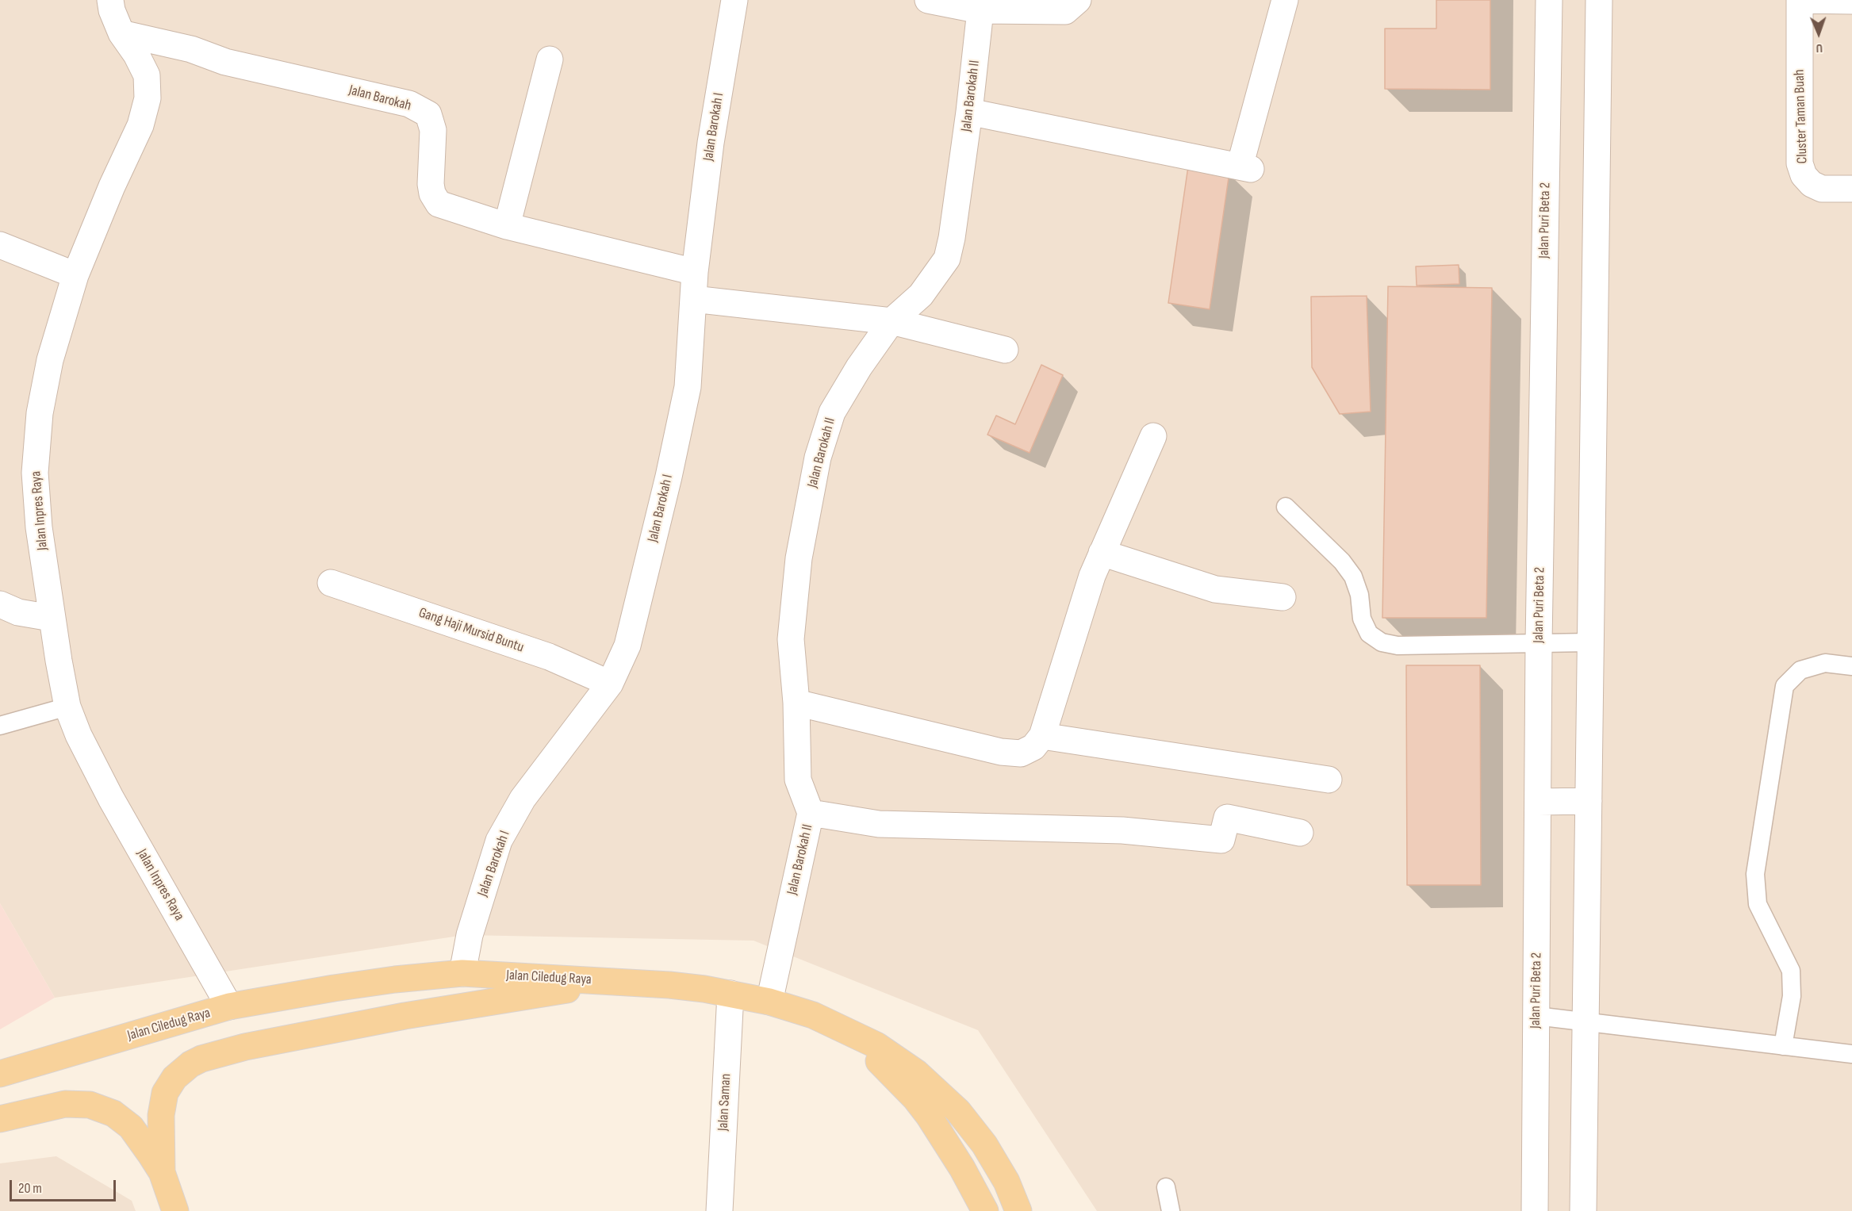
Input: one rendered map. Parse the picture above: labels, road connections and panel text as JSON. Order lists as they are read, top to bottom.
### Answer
{
  "streets": {
    "main road": ["Jalan Ciledug Raya"],
    "street": [
      "Jalan Barokah II",
      "Jalan Barokah",
      "Cluster Taman Buah",
      "Jalan Barokah I",
      "Jalan Puri Beta 2",
      "Jalan Inpres Raya",
      "Gang Haji Mursid Buntu",
      "Jalan Saman"
    ]
  },
  "crossings": [
    ["Jalan Barokah II", "Jalan Ciledug Raya"],
    ["Jalan Barokah", "Jalan Barokah I"],
    ["Jalan Barokah", "Jalan Inpres Raya"],
    ["Jalan Barokah I", "Gang Haji Mursid Buntu"],
    ["Jalan Barokah I", "Jalan Ciledug Raya"],
    ["Jalan Inpres Raya", "Jalan Ciledug Raya"],
    ["Jalan Ciledug Raya", "Jalan Saman"]
  ],
  "scale_bar": "20 m",
  "north": "bottom"
}
